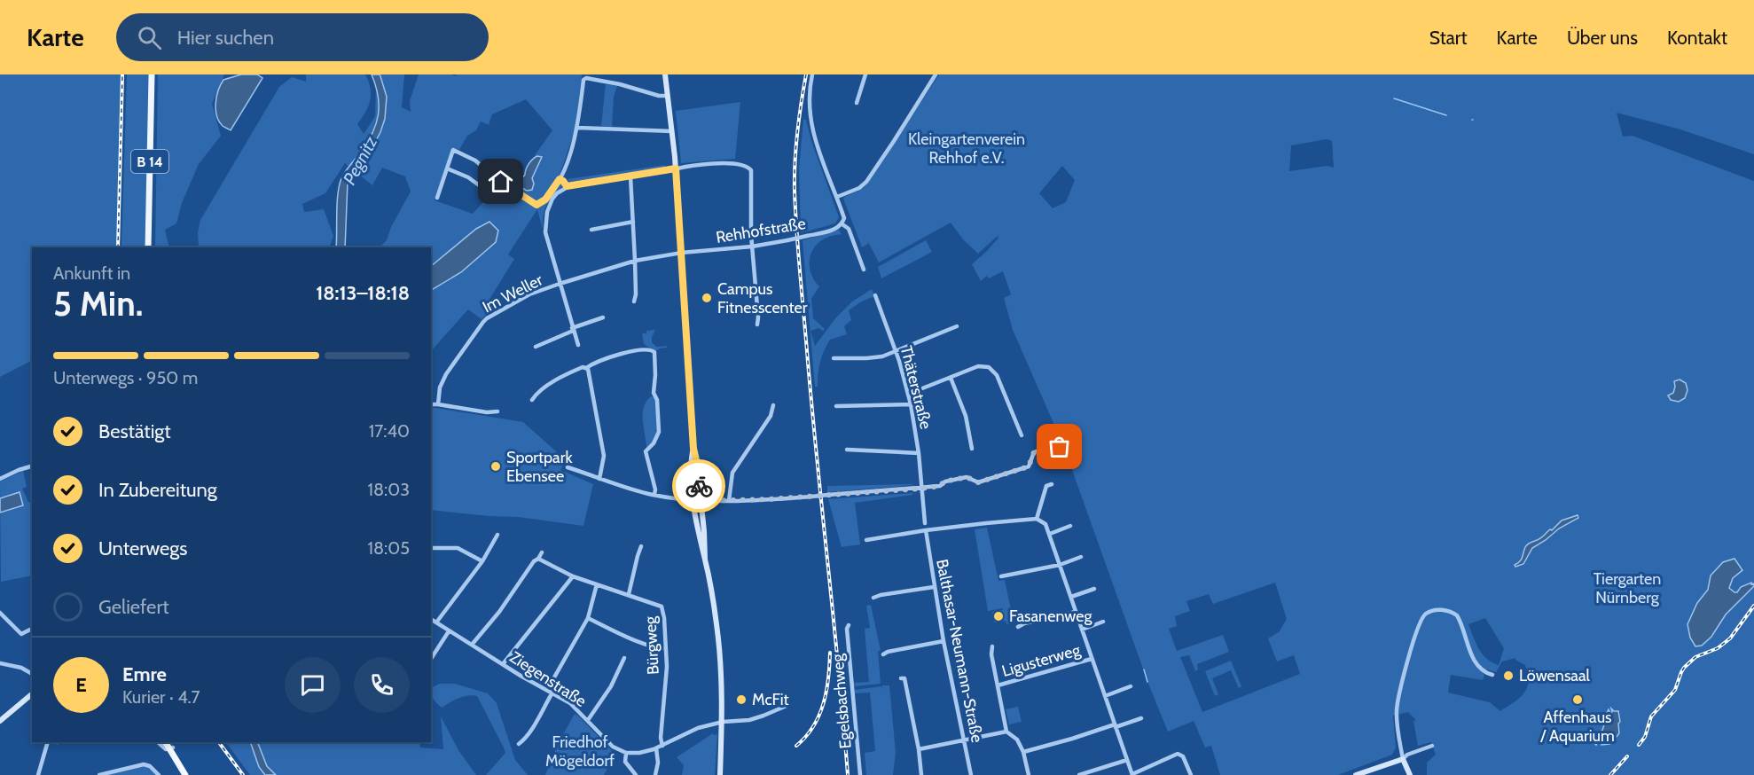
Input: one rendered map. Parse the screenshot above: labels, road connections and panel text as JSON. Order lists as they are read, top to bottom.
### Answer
{
  "streets": {
    "main road": ["B 14"],
    "street": [
      "Rehhofstraße",
      "Im Weller",
      "Thäterstraße",
      "Bürgweg",
      "Balthasar-Neumann-Straße",
      "Ligusterweg",
      "Ziegenstraße",
      "Egelsbachweg"
    ]
  },
  "crossings": [
    ["Rehhofstraße", "Im Weller"]
  ],
  "water": ["Pegnitz"],
  "parks": ["Kleingartenverein Rehhof e.V.", "Tiergarten Nürnberg", "Friedhof Mögeldorf"],
  "places": [
    "Campus Fitnesscenter",
    "Sportpark Ebensee",
    "Fasanenweg",
    "Löwensaal",
    "McFit",
    "Affenhaus / Aquarium"
  ],
  "page": {
    "header": "Karte",
    "search": "Hier suchen",
    "nav": [
      "Start",
      "Karte",
      "Über uns",
      "Kontakt"
    ],
    "heading": ["5 Min.", "Ankunft in", "18:13–18:18"],
    "panel": ["Emre", "Kurier · 4.7"],
    "bar": "Unterwegs · 950 m",
    "list": [
      ["Bestätigt", "17:40"],
      ["In Zubereitung", "18:03"],
      ["Unterwegs", "18:05"],
      "Geliefert"
    ],
    "round": "E"
  }
}
